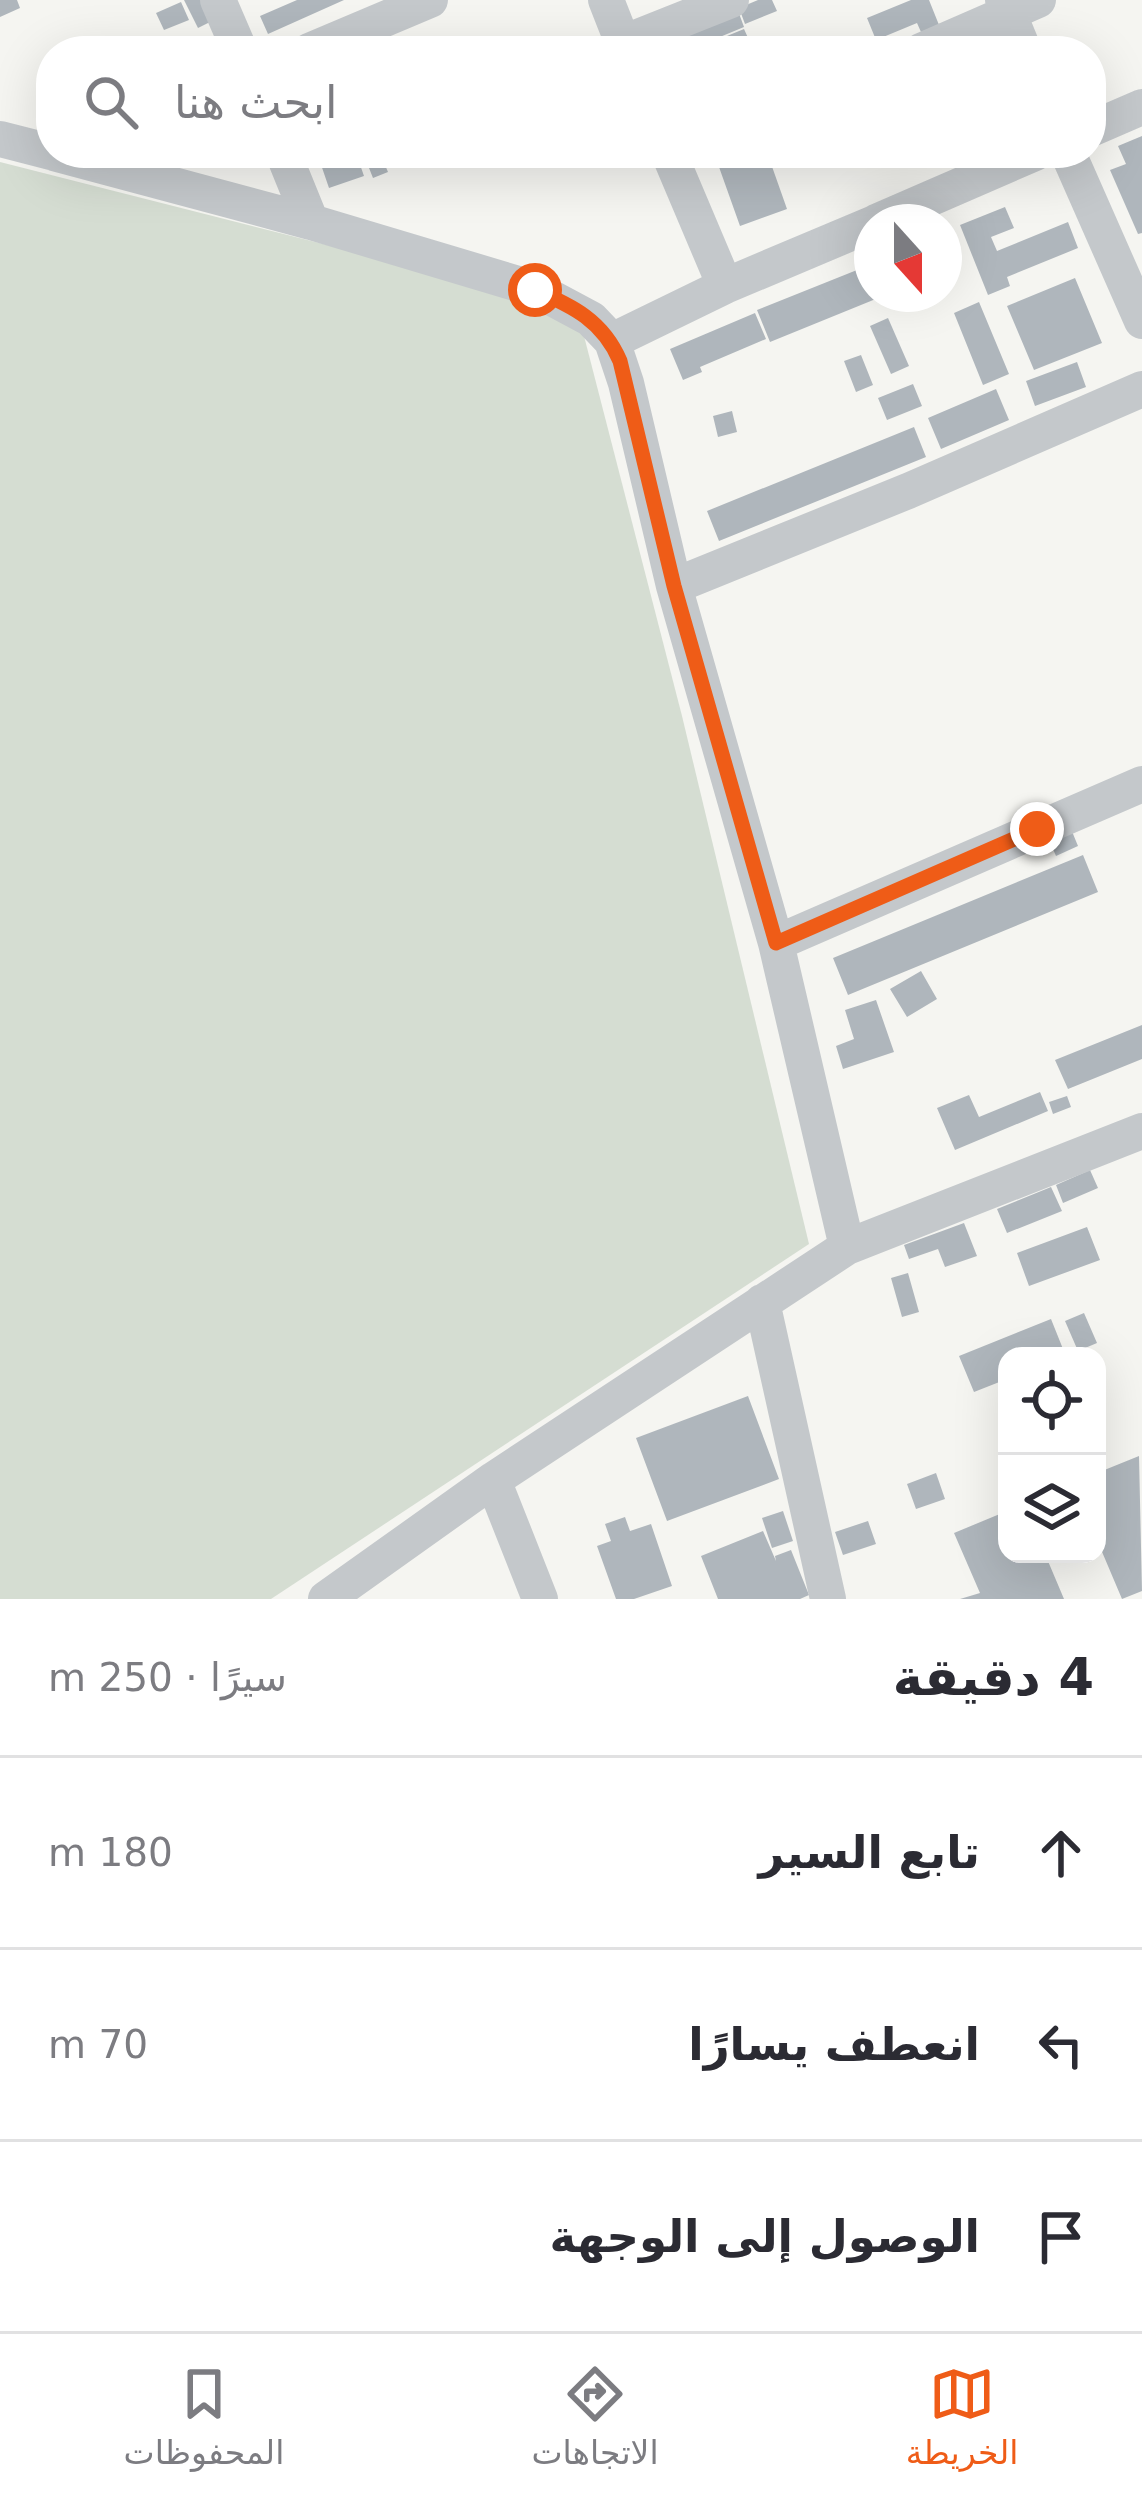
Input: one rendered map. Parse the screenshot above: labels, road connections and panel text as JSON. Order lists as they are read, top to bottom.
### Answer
{
  "north": "bottom",
  "page": {
    "search": "ابحث هنا",
    "heading": ["4 دقيقة", "سيرًا · 250 m"],
    "list": [
      ["تابع السير", "180 m"],
      ["انعطف يسارًا", "70 m"],
      "الوصول إلى الوجهة"
    ],
    "nav": ["الخريطة", "الاتجاهات", "المحفوظات"]
  }
}
